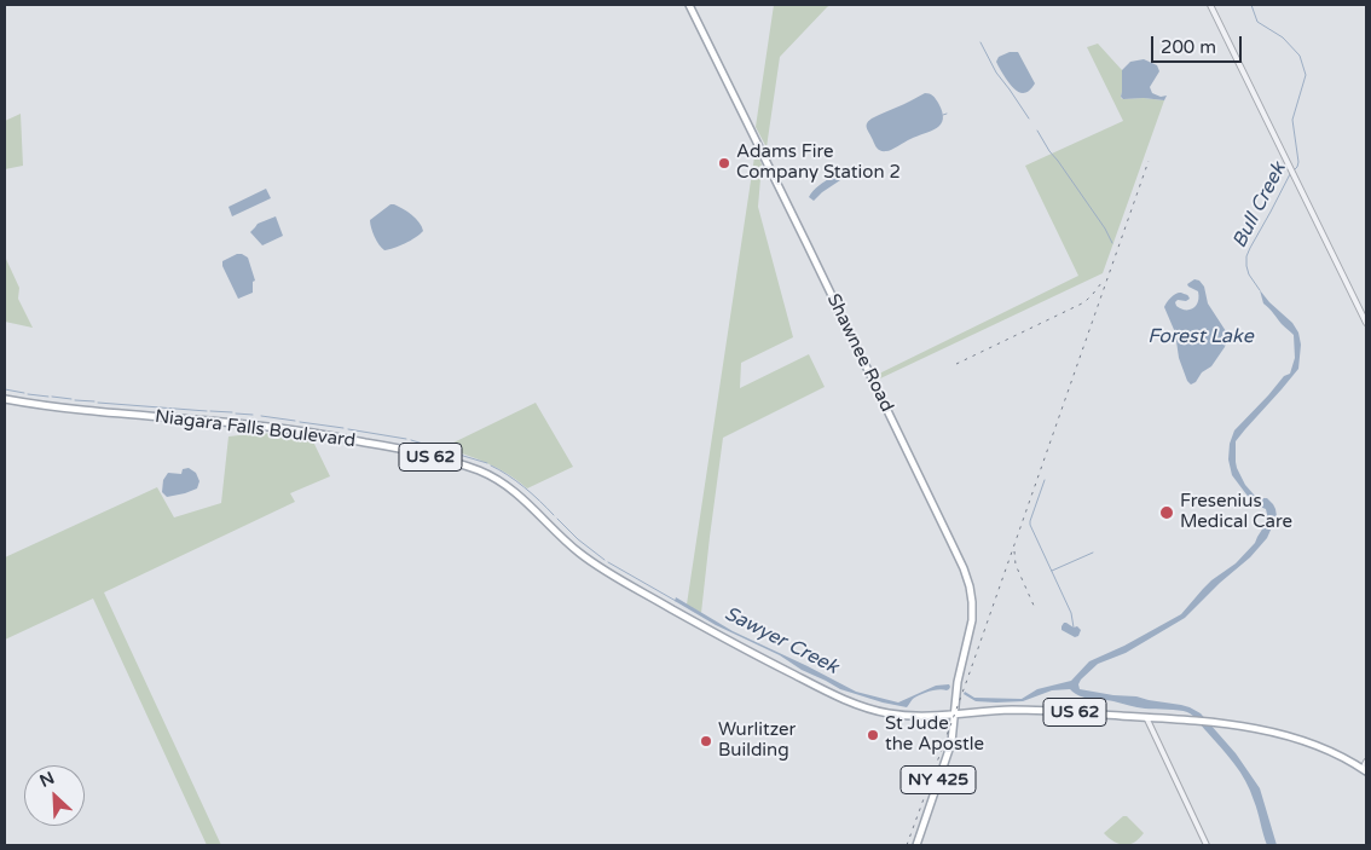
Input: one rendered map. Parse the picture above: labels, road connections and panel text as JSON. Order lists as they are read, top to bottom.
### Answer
{
  "streets": {
    "main road": [
      "Shawnee Road",
      "Niagara Falls Boulevard",
      "US 62",
      "NY 425"
    ]
  },
  "crossings": [
    ["Shawnee Road", "Niagara Falls Boulevard"],
    ["Shawnee Road", "NY 425"],
    ["Niagara Falls Boulevard", "NY 425"]
  ],
  "water": ["Bull Creek", "Forest Lake", "Sawyer Creek"],
  "places": [
    "Adams Fire Company Station 2",
    "Fresenius Medical Care",
    "St Jude the Apostle",
    "Wurlitzer Building"
  ],
  "scale_bar": "200 m",
  "north": "top left"
}
